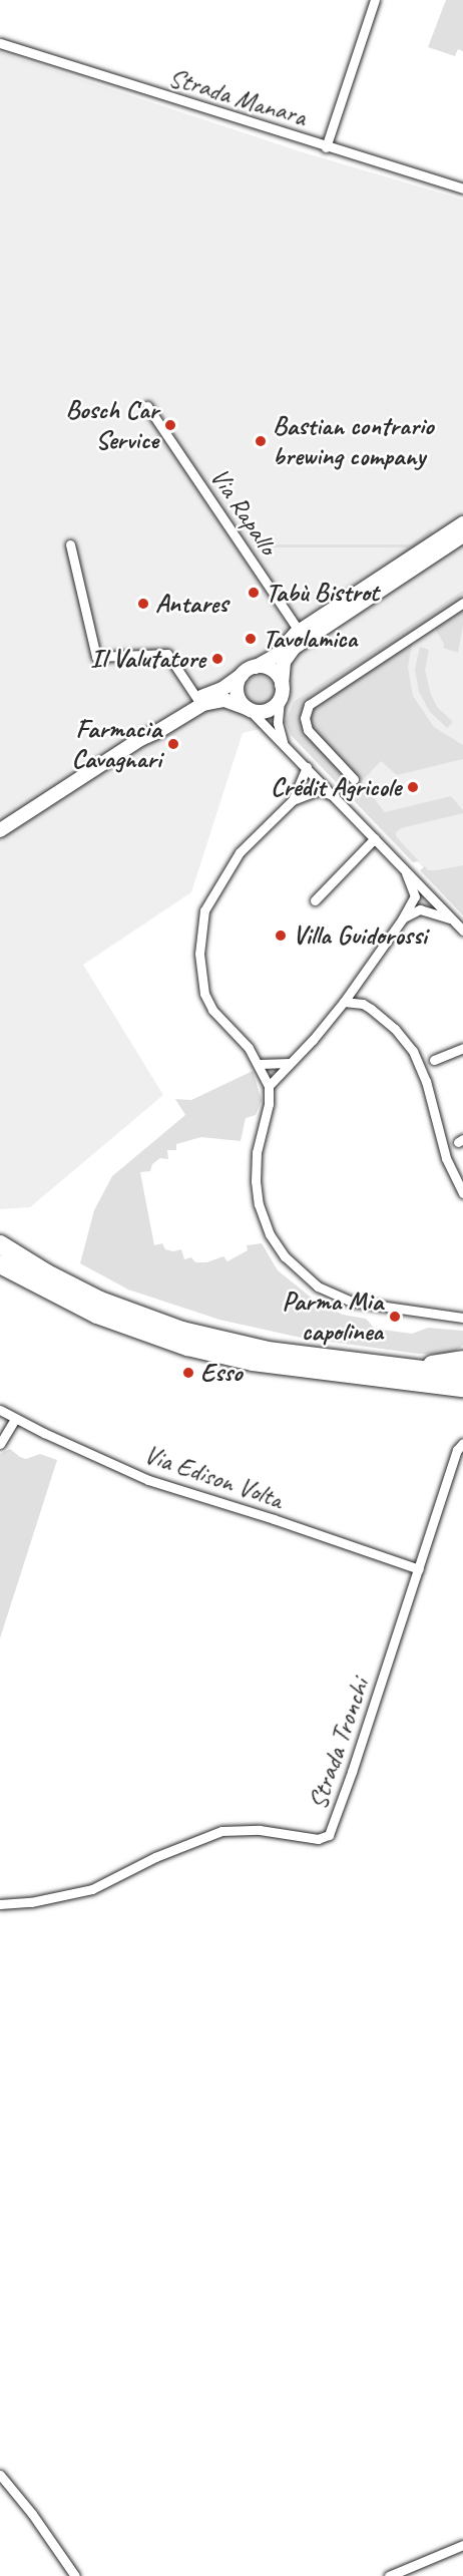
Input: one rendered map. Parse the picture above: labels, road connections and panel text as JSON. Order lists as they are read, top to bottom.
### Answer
{
  "streets": {
    "street": [
      "Strada Manara",
      "Via Rapallo",
      "Via Edison Volta",
      "Strada Tronchi"
    ]
  },
  "crossings": [
    ["Via Edison Volta", "Strada Tronchi"]
  ],
  "places": [
    "Bosch Car Service",
    "Bastian contrario brewing company",
    "Tabù Bistrot",
    "Antares",
    "Tavolamica",
    "Il Valutatore",
    "Farmacia Cavagnari",
    "Crédit Agricole",
    "Villa Guidorossi",
    "Parma Mia capolinea",
    "Esso"
  ]
}
